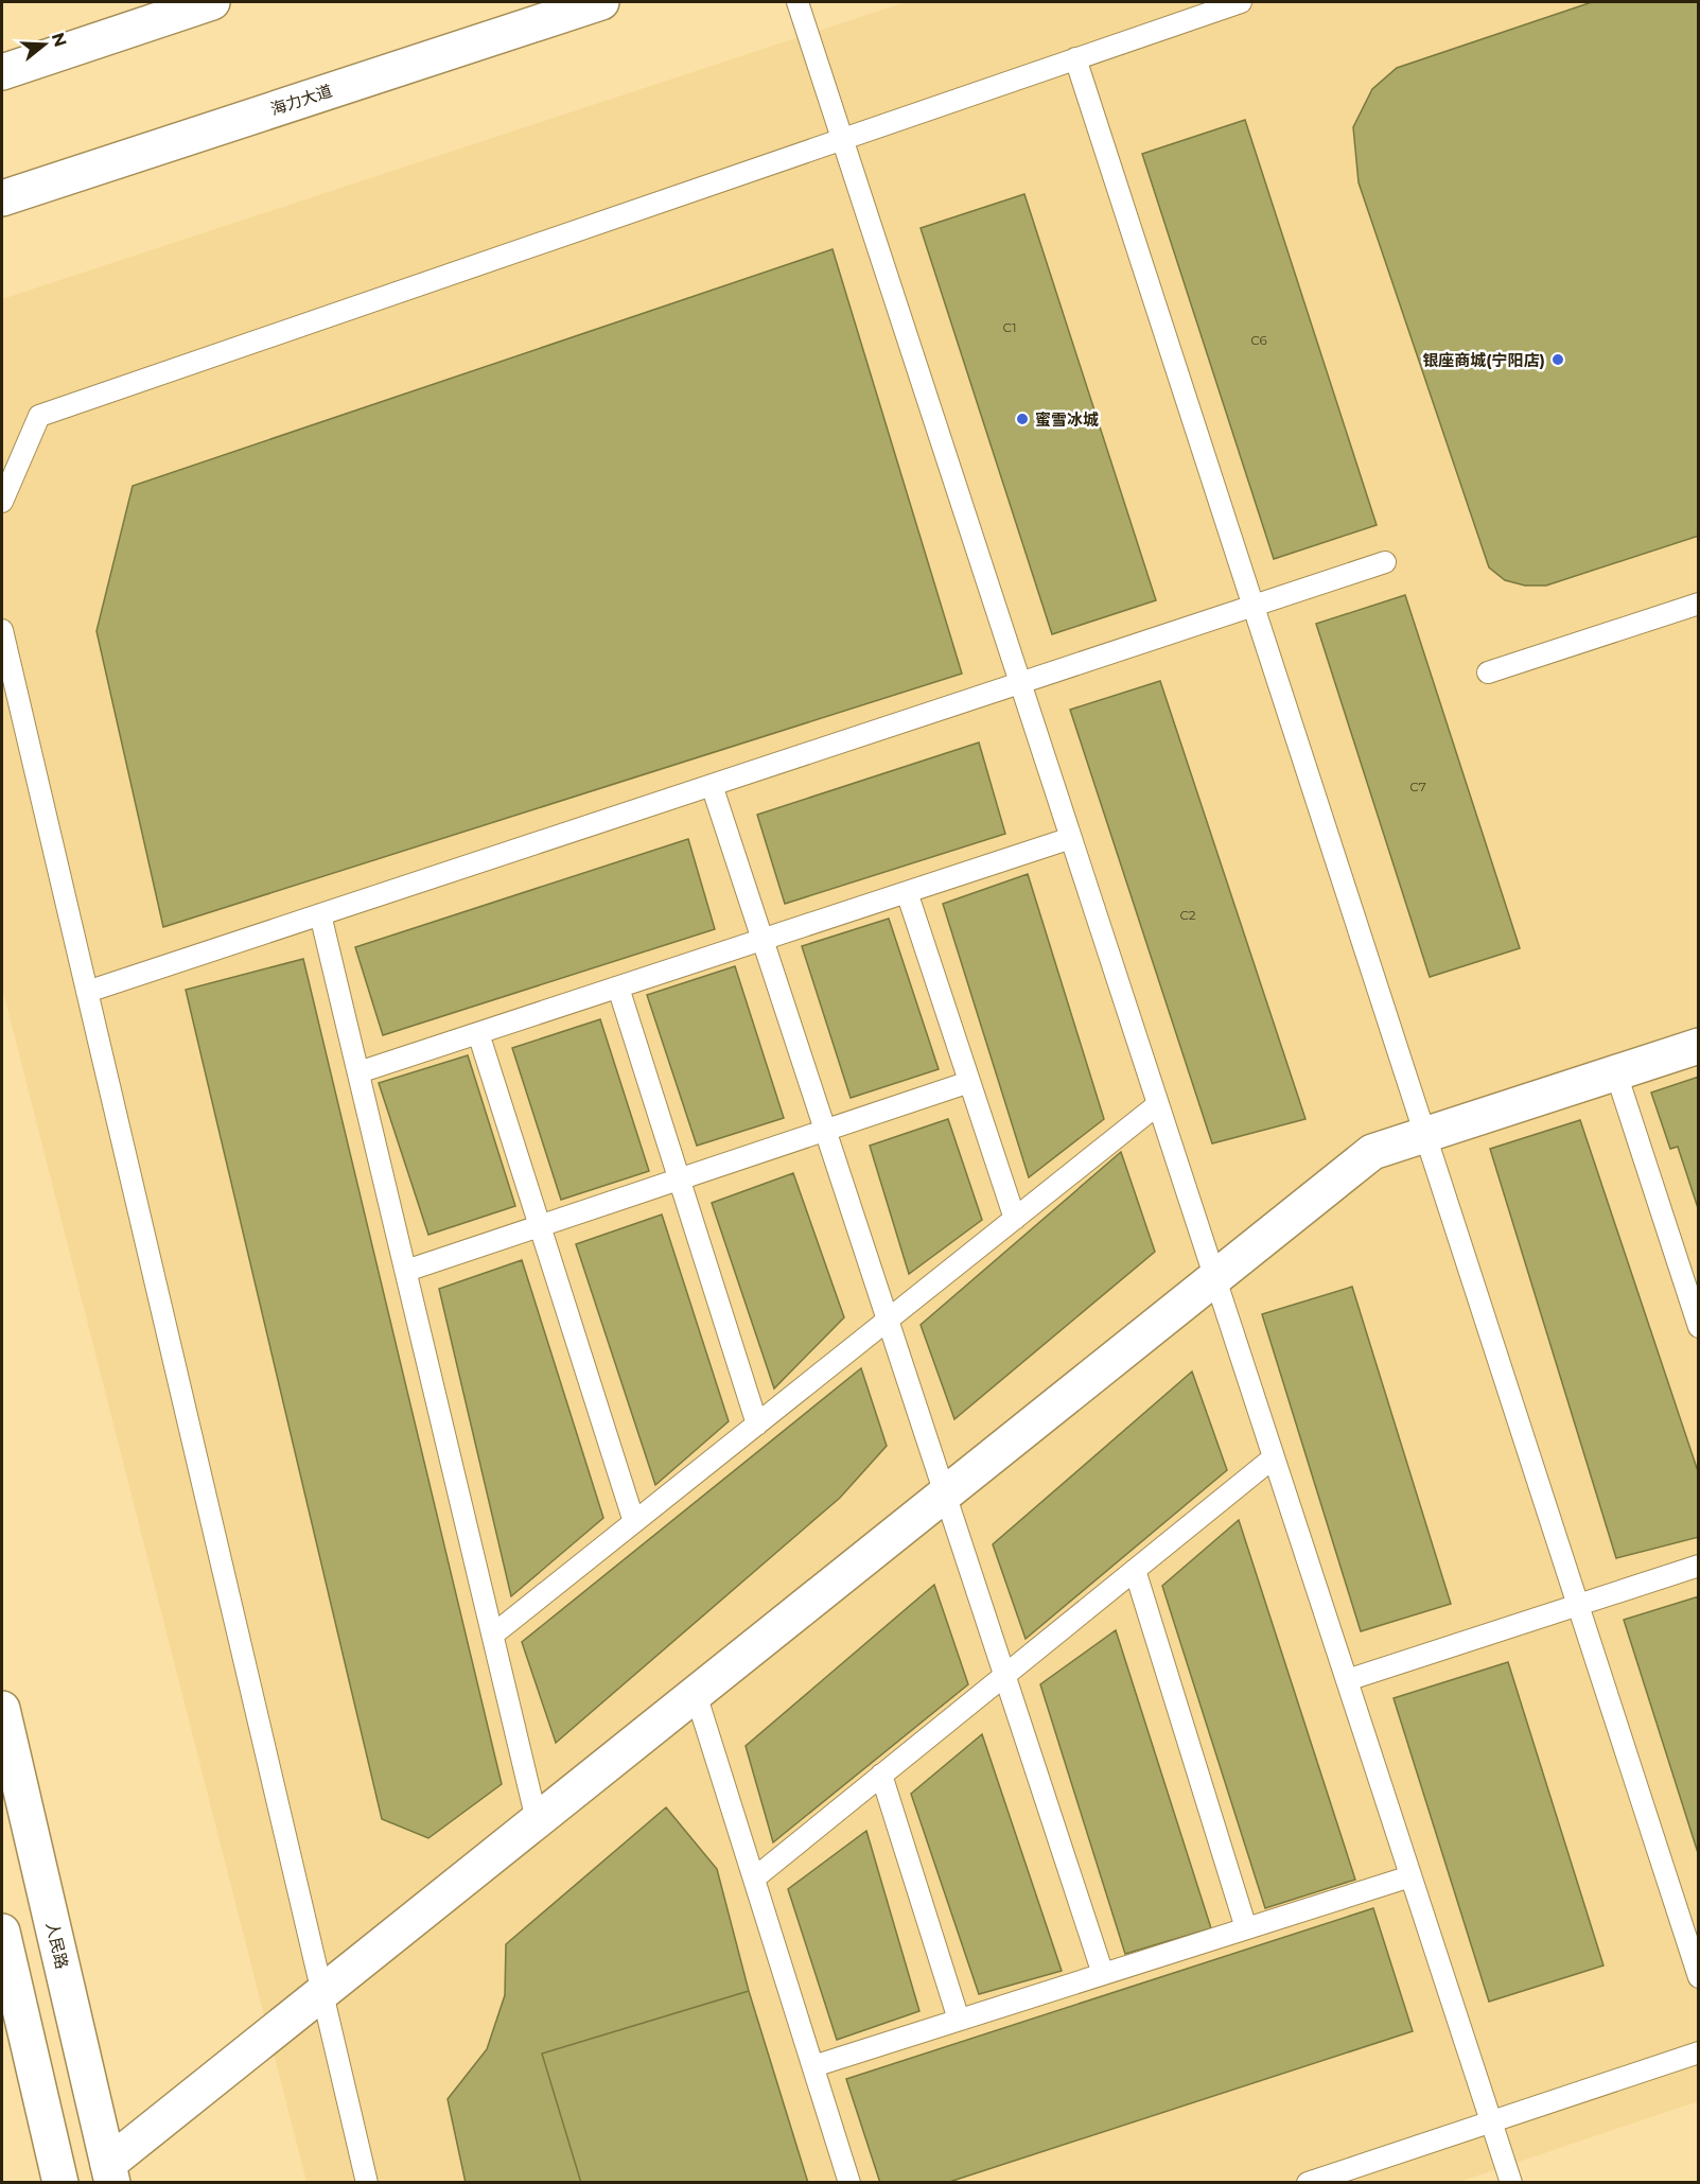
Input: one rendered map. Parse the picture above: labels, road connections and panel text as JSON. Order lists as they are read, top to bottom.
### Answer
{
  "streets": {
    "street": ["海力大道", "人民路"]
  },
  "places": ["银座商城(宁阳店)", "蜜雪冰城"],
  "house_numbers": [
    "C1",
    "C6",
    "C7",
    "C2"
  ],
  "north": "right"
}
